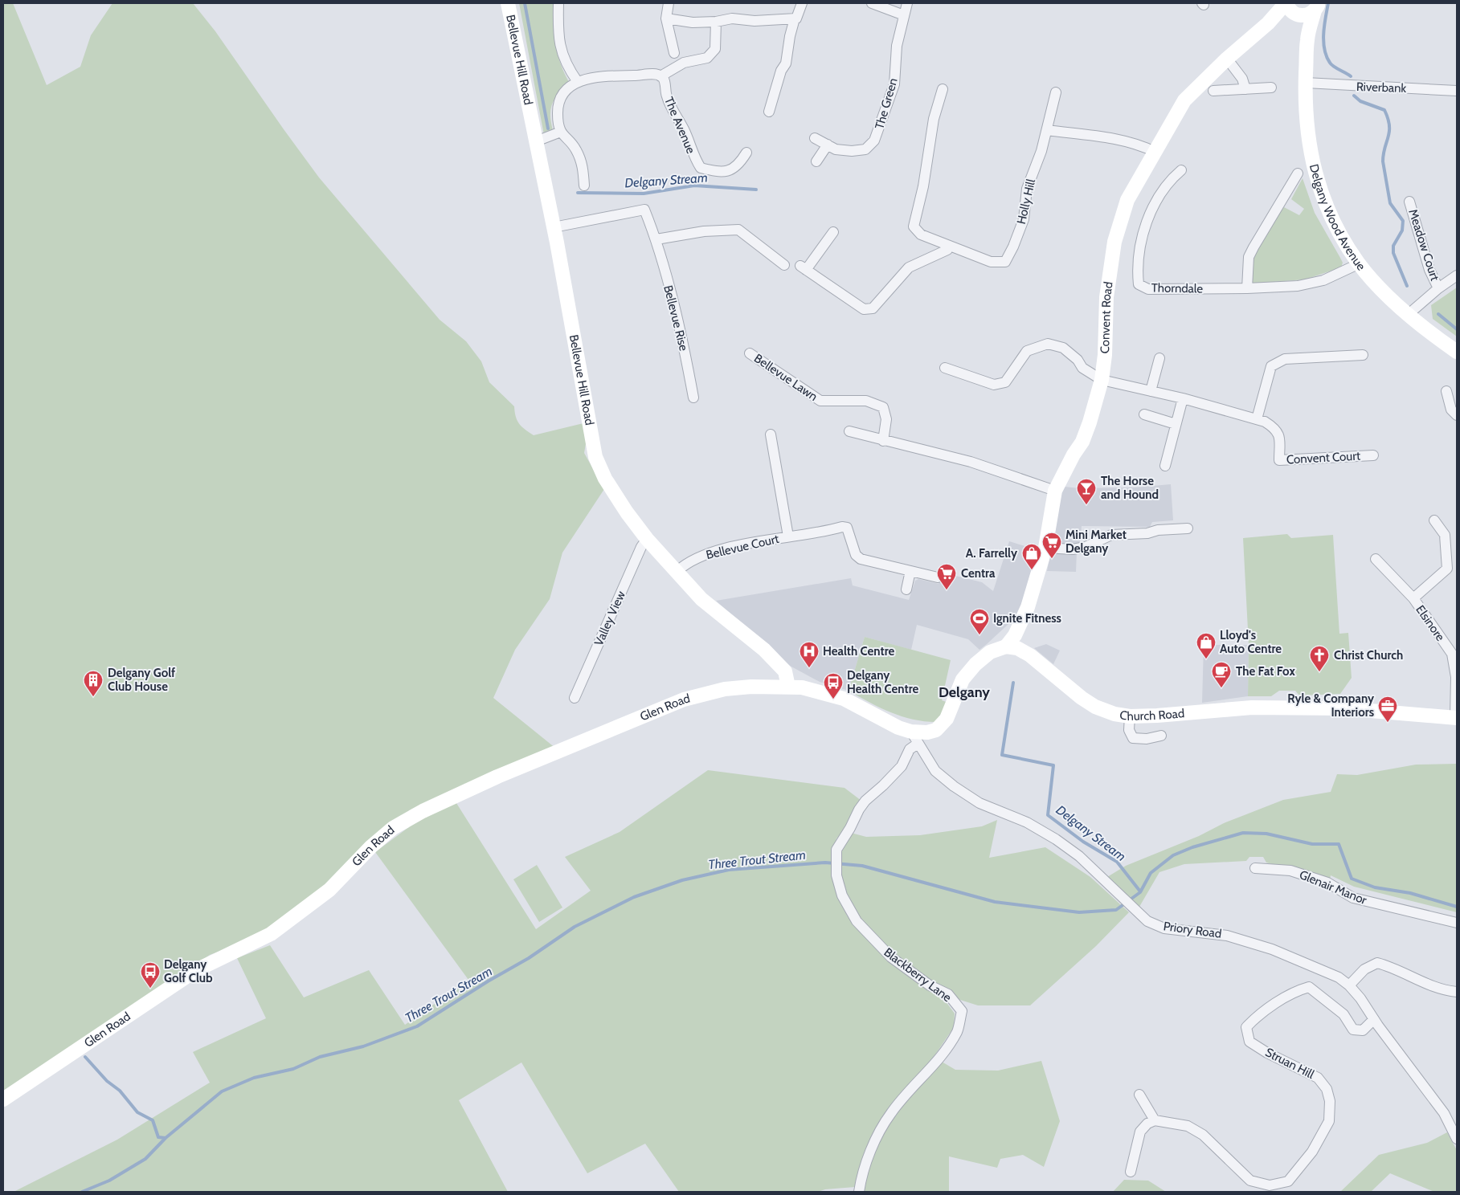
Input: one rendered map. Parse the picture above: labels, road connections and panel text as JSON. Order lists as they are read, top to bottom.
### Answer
{
  "streets": {
    "street": [
      "Bellevue Hill Road",
      "Riverbank",
      "The Green",
      "The Avenue",
      "Holly Hill",
      "Delgany Wood Avenue",
      "Meadow Court",
      "Thorndale",
      "Convent Road",
      "Bellevue Rise",
      "Bellevue Lawn",
      "Convent Court",
      "Bellevue Court",
      "Valley View",
      "Elsinore",
      "Glen Road",
      "Church Road",
      "Glenair Manor",
      "Priory Road",
      "Blackberry Lane",
      "Struan Hill"
    ]
  },
  "crossings": [
    ["Bellevue Hill Road", "Bellevue Rise"],
    ["Bellevue Hill Road", "Bellevue Court"],
    ["Bellevue Hill Road", "Valley View"],
    ["Bellevue Hill Road", "Glen Road"],
    ["Riverbank", "Delgany Wood Avenue"],
    ["Delgany Wood Avenue", "Thorndale"],
    ["Delgany Wood Avenue", "Convent Road"],
    ["Convent Road", "Convent Court"],
    ["Convent Road", "Church Road"],
    ["Elsinore", "Church Road"],
    ["Glen Road", "Priory Road"],
    ["Glen Road", "Blackberry Lane"],
    ["Priory Road", "Blackberry Lane"],
    ["Priory Road", "Struan Hill"]
  ],
  "districts": ["Delgany"],
  "water": ["Delgany Stream", "Three Trout Stream"],
  "places": {
    "bar": ["The Horse and Hound"],
    "supermarket": ["Mini Market Delgany", "Centra"],
    "shop": ["A. Farrelly", "Lloyd's Auto Centre"],
    "sports": ["Ignite Fitness"],
    "hospital": ["Health Centre"],
    "church": ["Christ Church"],
    "cafe": ["The Fat Fox"],
    "building": ["Delgany Golf Club House"],
    "bus stop": ["Delgany Health Centre", "Delgany Golf Club"],
    "office": ["Ryle & Company Interiors"]
  }
}
